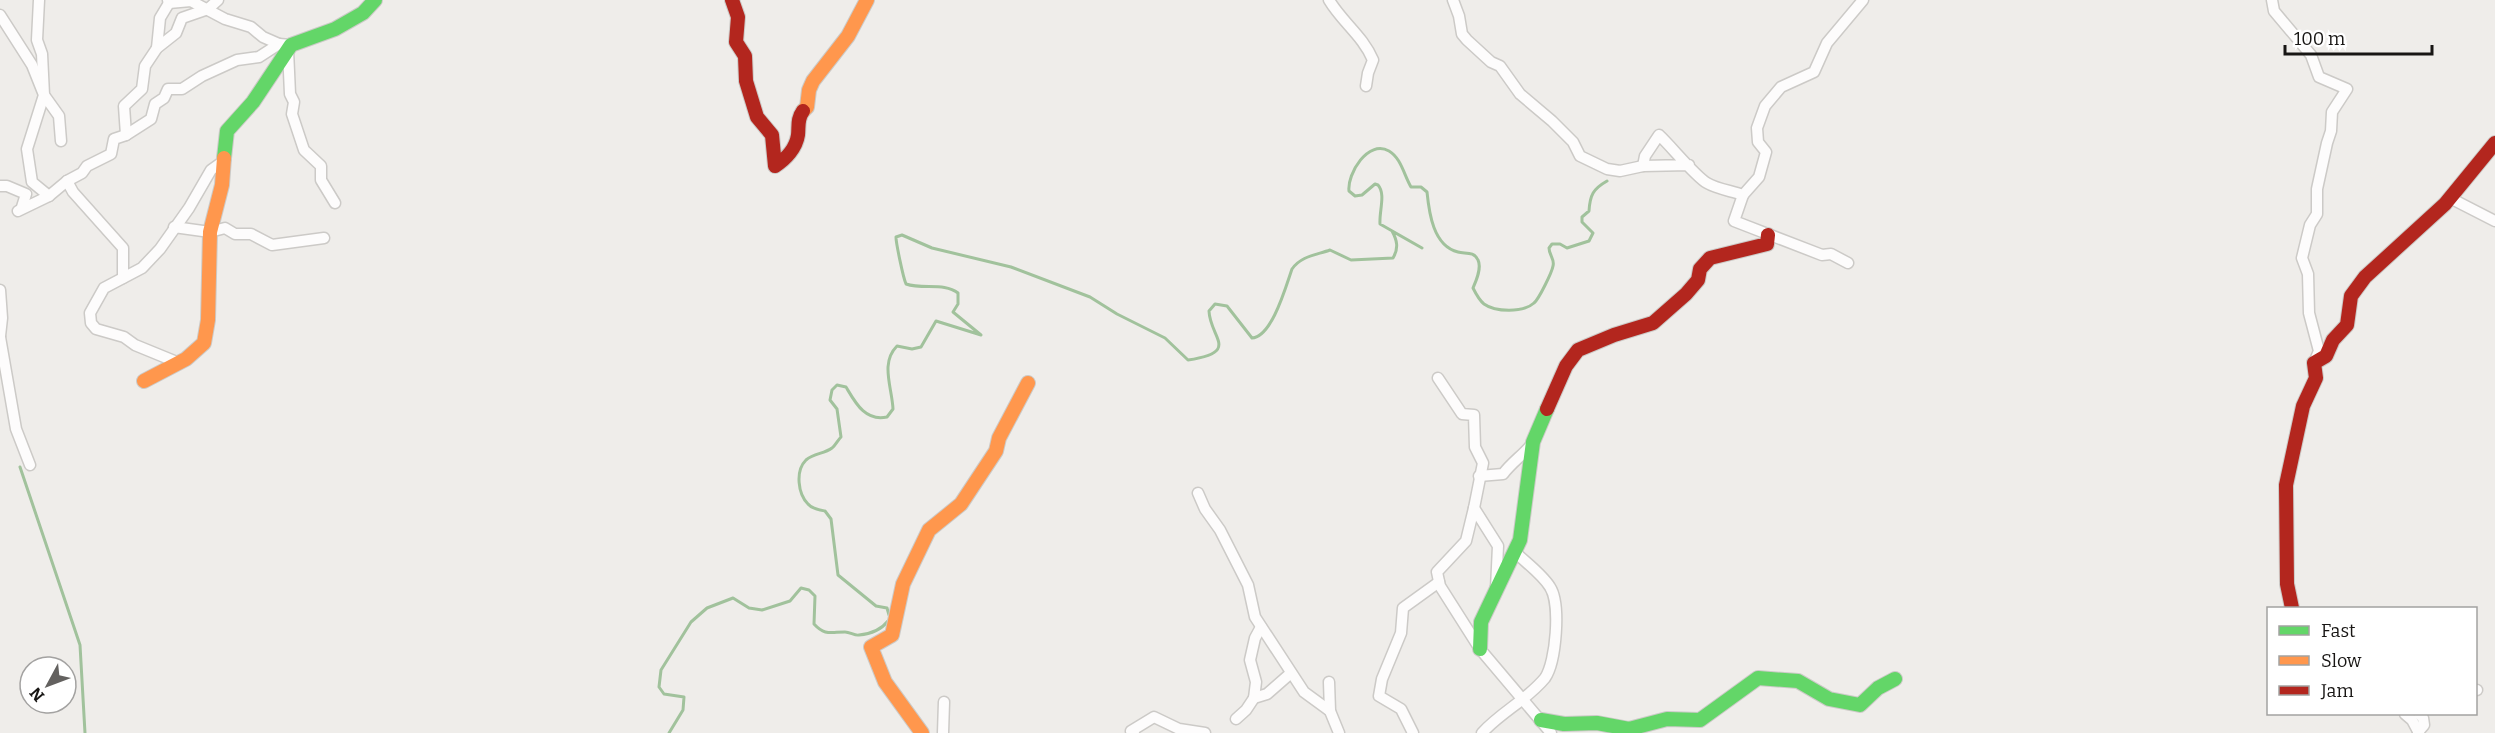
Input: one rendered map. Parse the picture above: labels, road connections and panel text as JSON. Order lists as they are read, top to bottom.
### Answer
{
  "legend": ["Fast", "Slow", "Jam"],
  "scale_bar": "100 m",
  "north": "bottom left"
}
